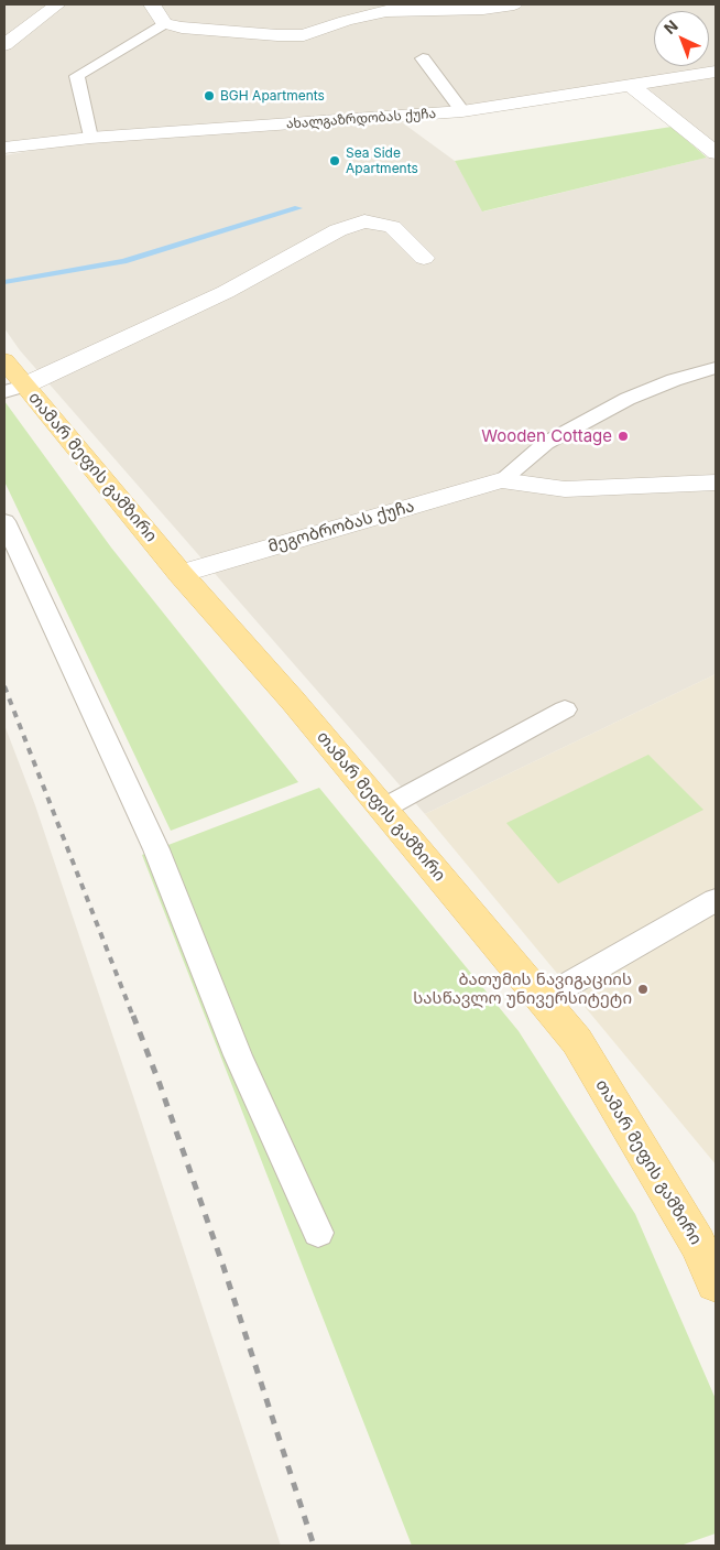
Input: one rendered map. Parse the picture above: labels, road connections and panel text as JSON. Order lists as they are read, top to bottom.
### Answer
{
  "streets": {
    "main road": ["თამარ მეფის გამზირი"],
    "street": ["ახალგაზრდობას ქუჩა", "მეგობრობას ქუჩა"]
  },
  "crossings": [
    ["თამარ მეფის გამზირი", "მეგობრობას ქუჩა"]
  ],
  "places": [
    "BGH Apartments",
    "Sea Side Apartments",
    "Wooden Cottage",
    "ბათუმის ნავიგაციის სასწავლო უნივერსიტეტი"
  ],
  "north": "top left"
}
